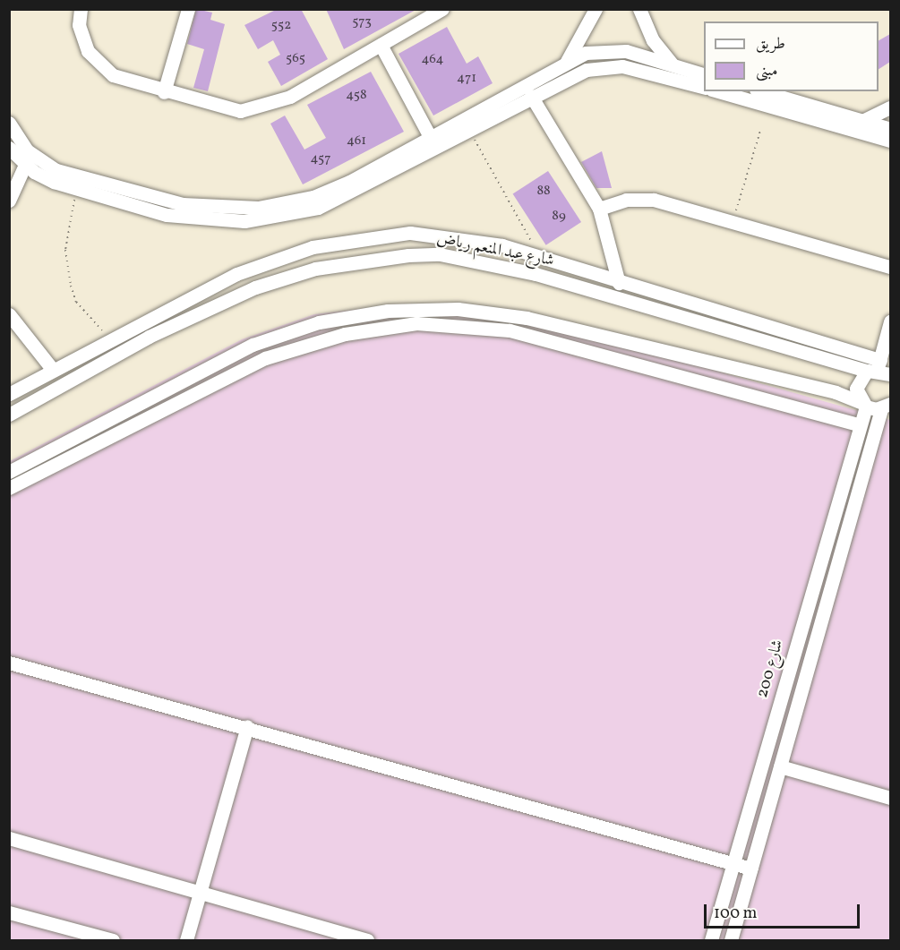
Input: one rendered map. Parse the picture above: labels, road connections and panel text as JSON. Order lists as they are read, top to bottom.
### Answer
{
  "streets": {
    "street": ["شارع عبد المنعم رياض", "شارع 200"]
  },
  "house_numbers": [
    "573",
    "552",
    "565",
    "464",
    "471",
    "458",
    "461",
    "457",
    "88",
    "89"
  ],
  "legend": ["طريق", "مبنى"],
  "scale_bar": "100 m"
}
